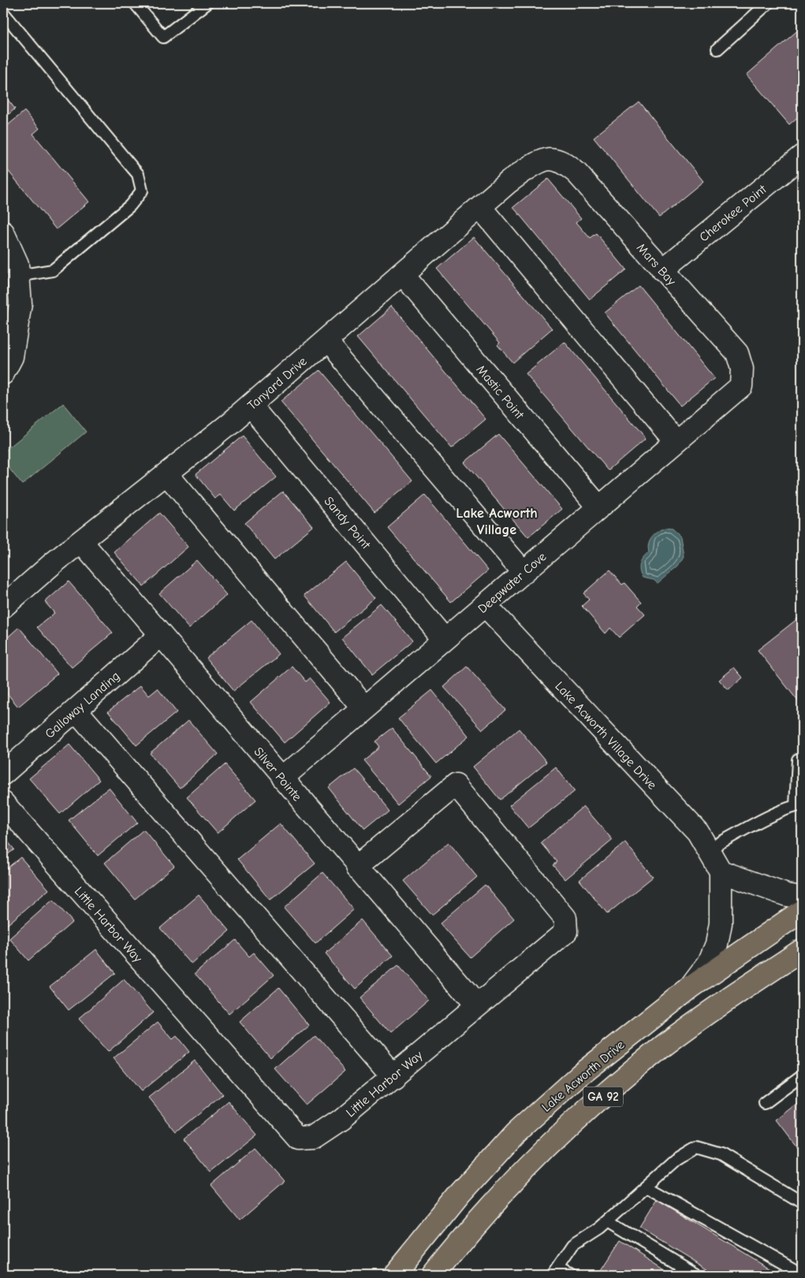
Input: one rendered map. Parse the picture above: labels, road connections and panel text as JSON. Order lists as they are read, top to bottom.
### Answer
{
  "streets": {
    "main road": ["Lake Acworth Drive", "GA 92"],
    "street": [
      "Cherokee Point",
      "Mars Bay",
      "Tanyard Drive",
      "Mastic Point",
      "Sandy Point",
      "Deepwater Cove",
      "Galloway Landing",
      "Lake Acworth Village Drive",
      "Silver Pointe",
      "Little Harbor Way"
    ]
  },
  "crossings": [
    ["Cherokee Point", "Mars Bay"],
    ["Mars Bay", "Tanyard Drive"],
    ["Mars Bay", "Deepwater Cove"],
    ["Tanyard Drive", "Mastic Point"],
    ["Tanyard Drive", "Sandy Point"],
    ["Tanyard Drive", "Silver Pointe"],
    ["Mastic Point", "Deepwater Cove"],
    ["Sandy Point", "Deepwater Cove"],
    ["Deepwater Cove", "Lake Acworth Village Drive"],
    ["Deepwater Cove", "Silver Pointe"],
    ["Galloway Landing", "Silver Pointe"],
    ["Lake Acworth Village Drive", "Lake Acworth Drive"],
    ["Silver Pointe", "Little Harbor Way"]
  ],
  "districts": ["Lake Acworth Village"]
}
